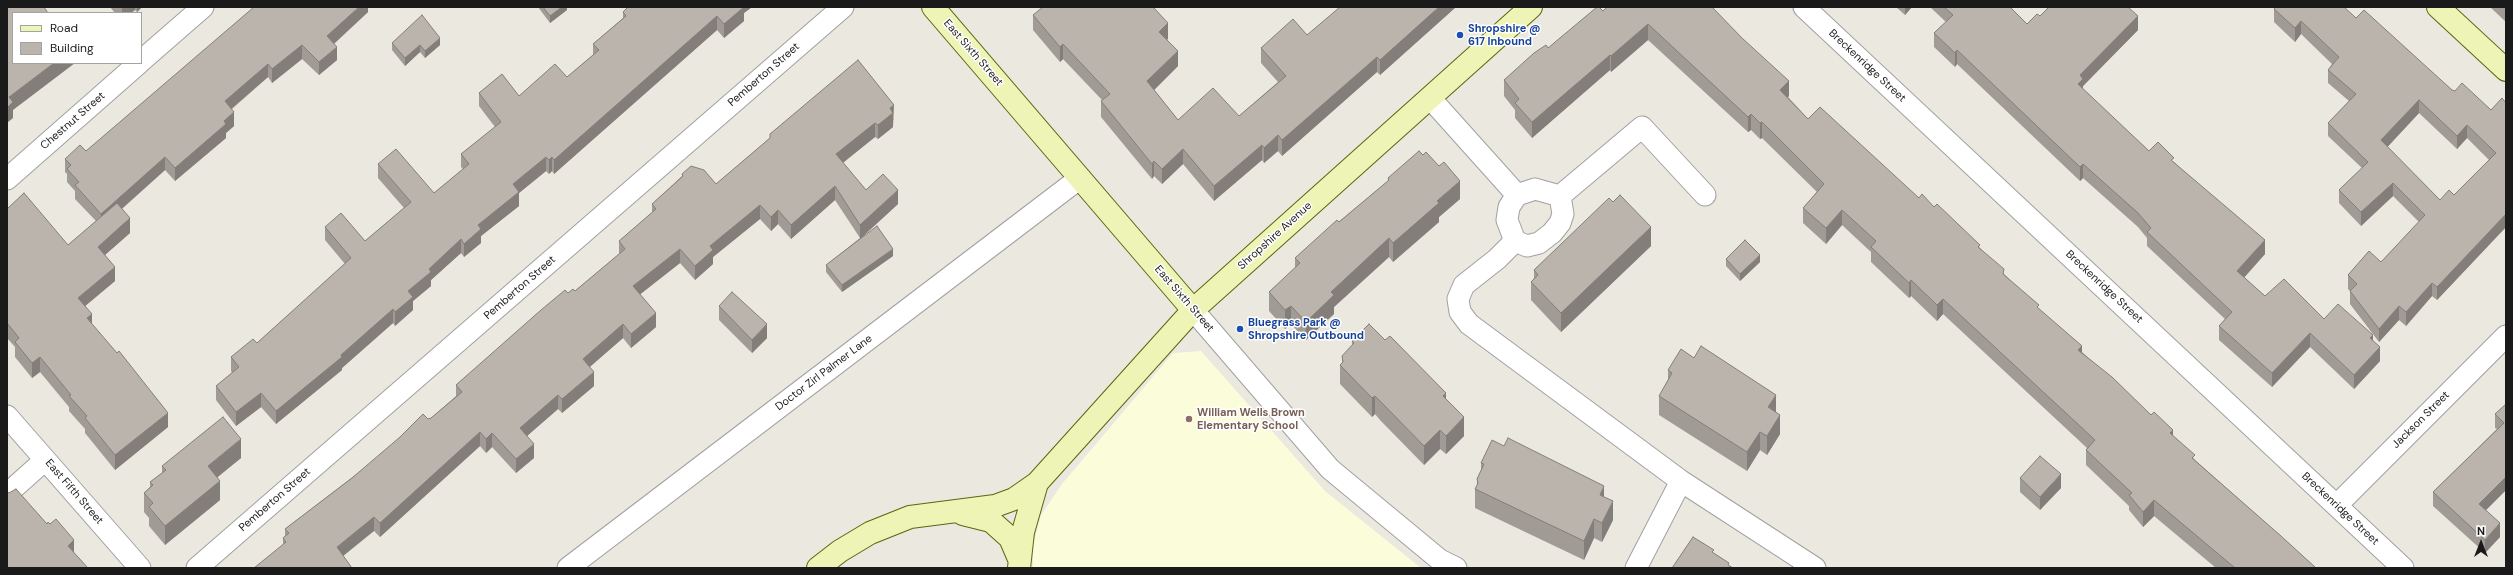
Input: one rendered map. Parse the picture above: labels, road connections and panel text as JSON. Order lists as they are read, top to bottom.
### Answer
{
  "streets": {
    "street": [
      "East Sixth Street",
      "Breckenridge Street",
      "Pemberton Street",
      "Chestnut Street",
      "Shropshire Avenue",
      "Doctor Zirl Palmer Lane",
      "Jackson Street",
      "East Fifth Street"
    ]
  },
  "crossings": [
    ["East Sixth Street", "Shropshire Avenue"],
    ["East Sixth Street", "Doctor Zirl Palmer Lane"],
    ["Breckenridge Street", "Jackson Street"]
  ],
  "places": ["Shropshire @ 617 Inbound", "Bluegrass Park @ Shropshire Outbound", "William Wells Brown Elementary School"],
  "legend": ["Road", "Building"],
  "north": "top"
}
